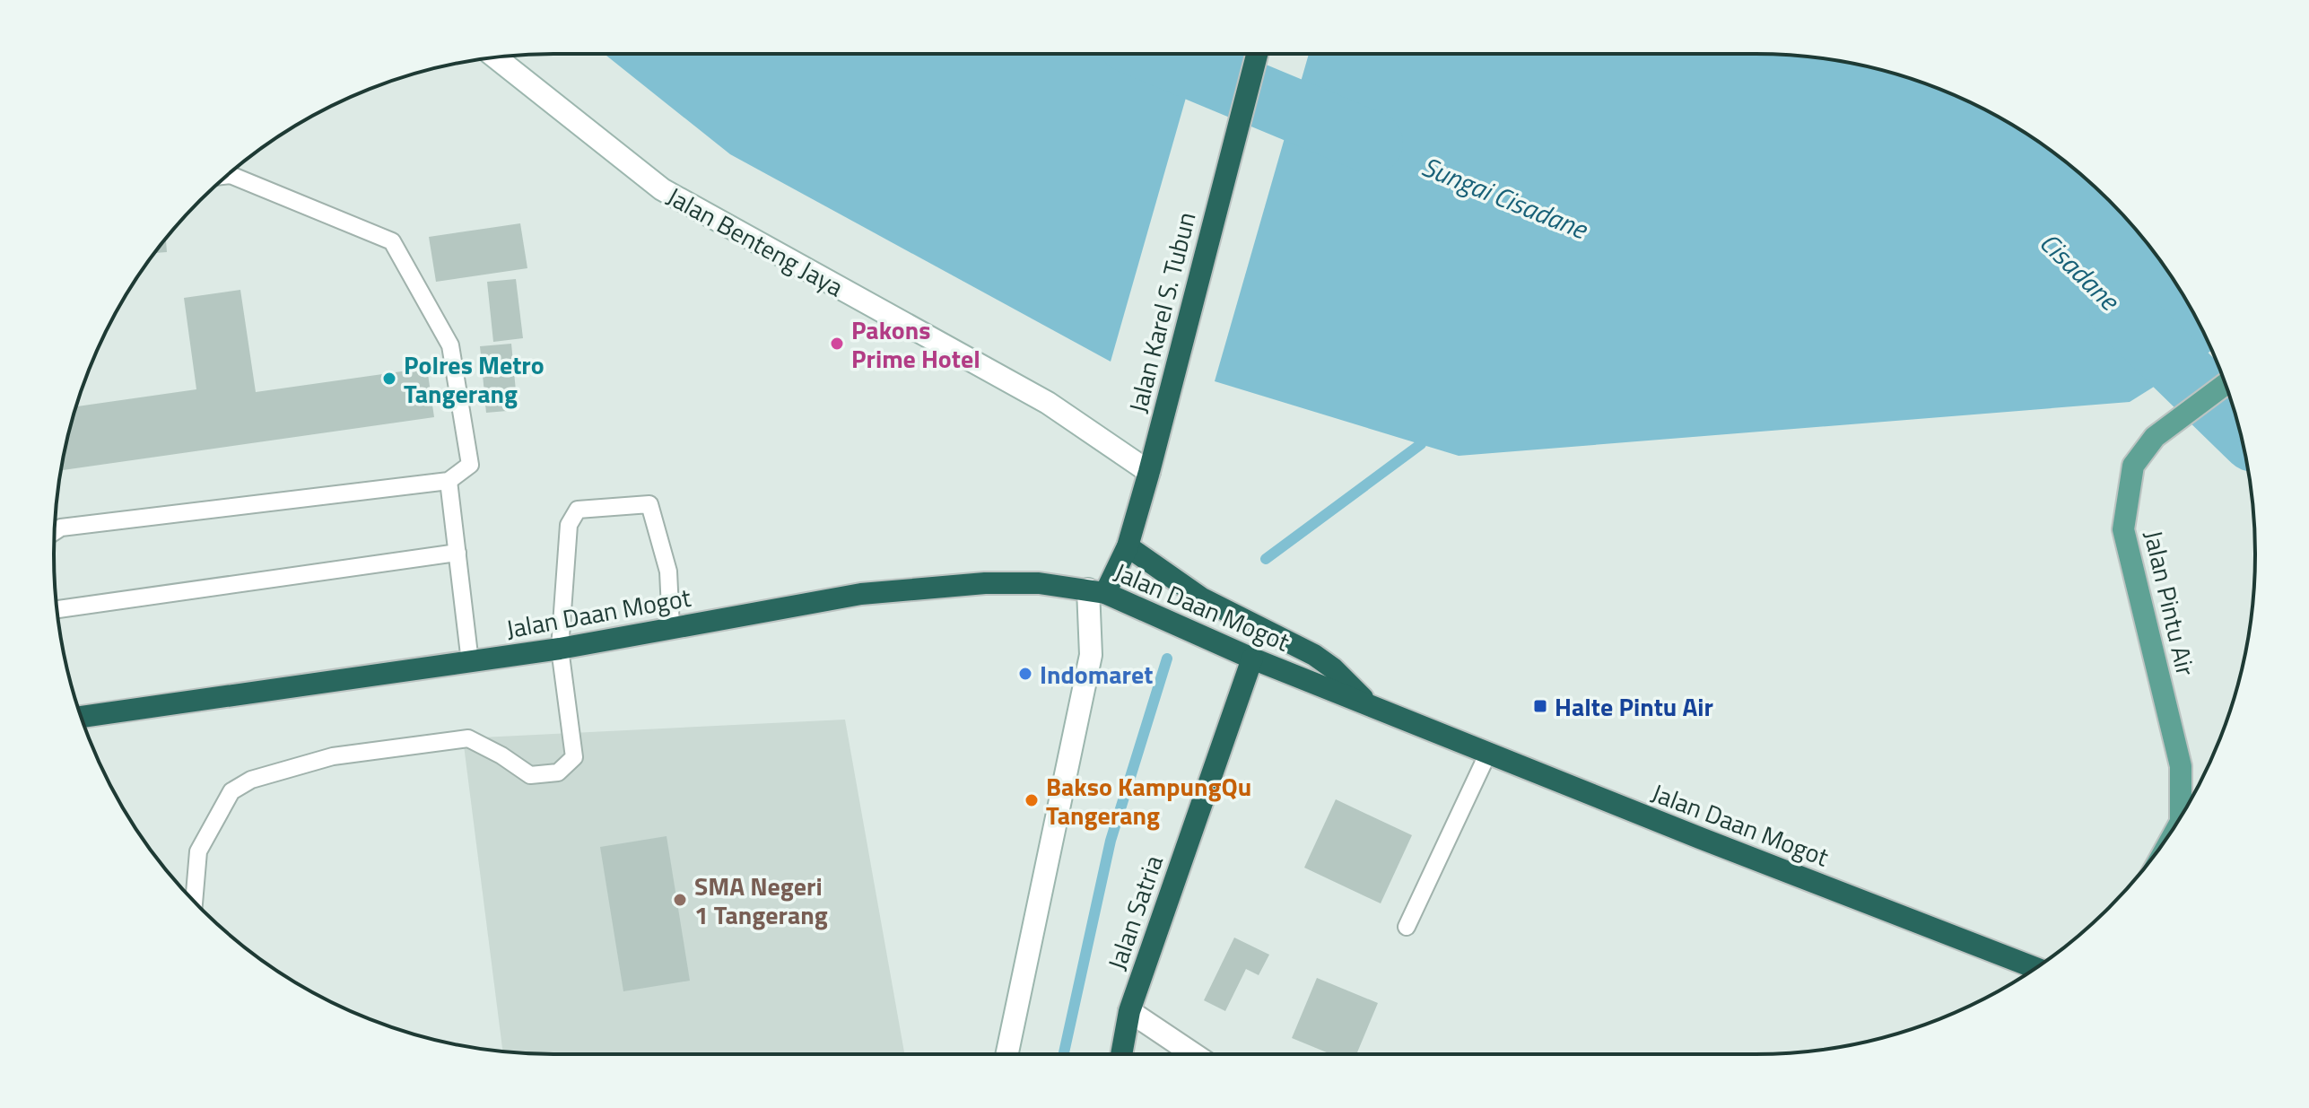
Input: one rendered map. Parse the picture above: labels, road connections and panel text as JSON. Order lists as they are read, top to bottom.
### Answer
{
  "streets": {
    "highway": ["Jalan Karel S. Tubun", "Jalan Daan Mogot", "Jalan Satria"],
    "main road": ["Jalan Pintu Air"],
    "street": ["Jalan Benteng Jaya"]
  },
  "crossings": [
    ["Jalan Benteng Jaya", "Jalan Karel S. Tubun"],
    ["Jalan Karel S. Tubun", "Jalan Daan Mogot"],
    ["Jalan Daan Mogot", "Jalan Satria"]
  ],
  "water": ["Sungai Cisadane", "Cisadane"],
  "places": {
    "other": [
      "Pakons Prime Hotel",
      "Polres Metro Tangerang",
      "Indomaret",
      "Bakso KampungQu Tangerang",
      "SMA Negeri 1 Tangerang"
    ],
    "transit": ["Halte Pintu Air"]
  }
}
